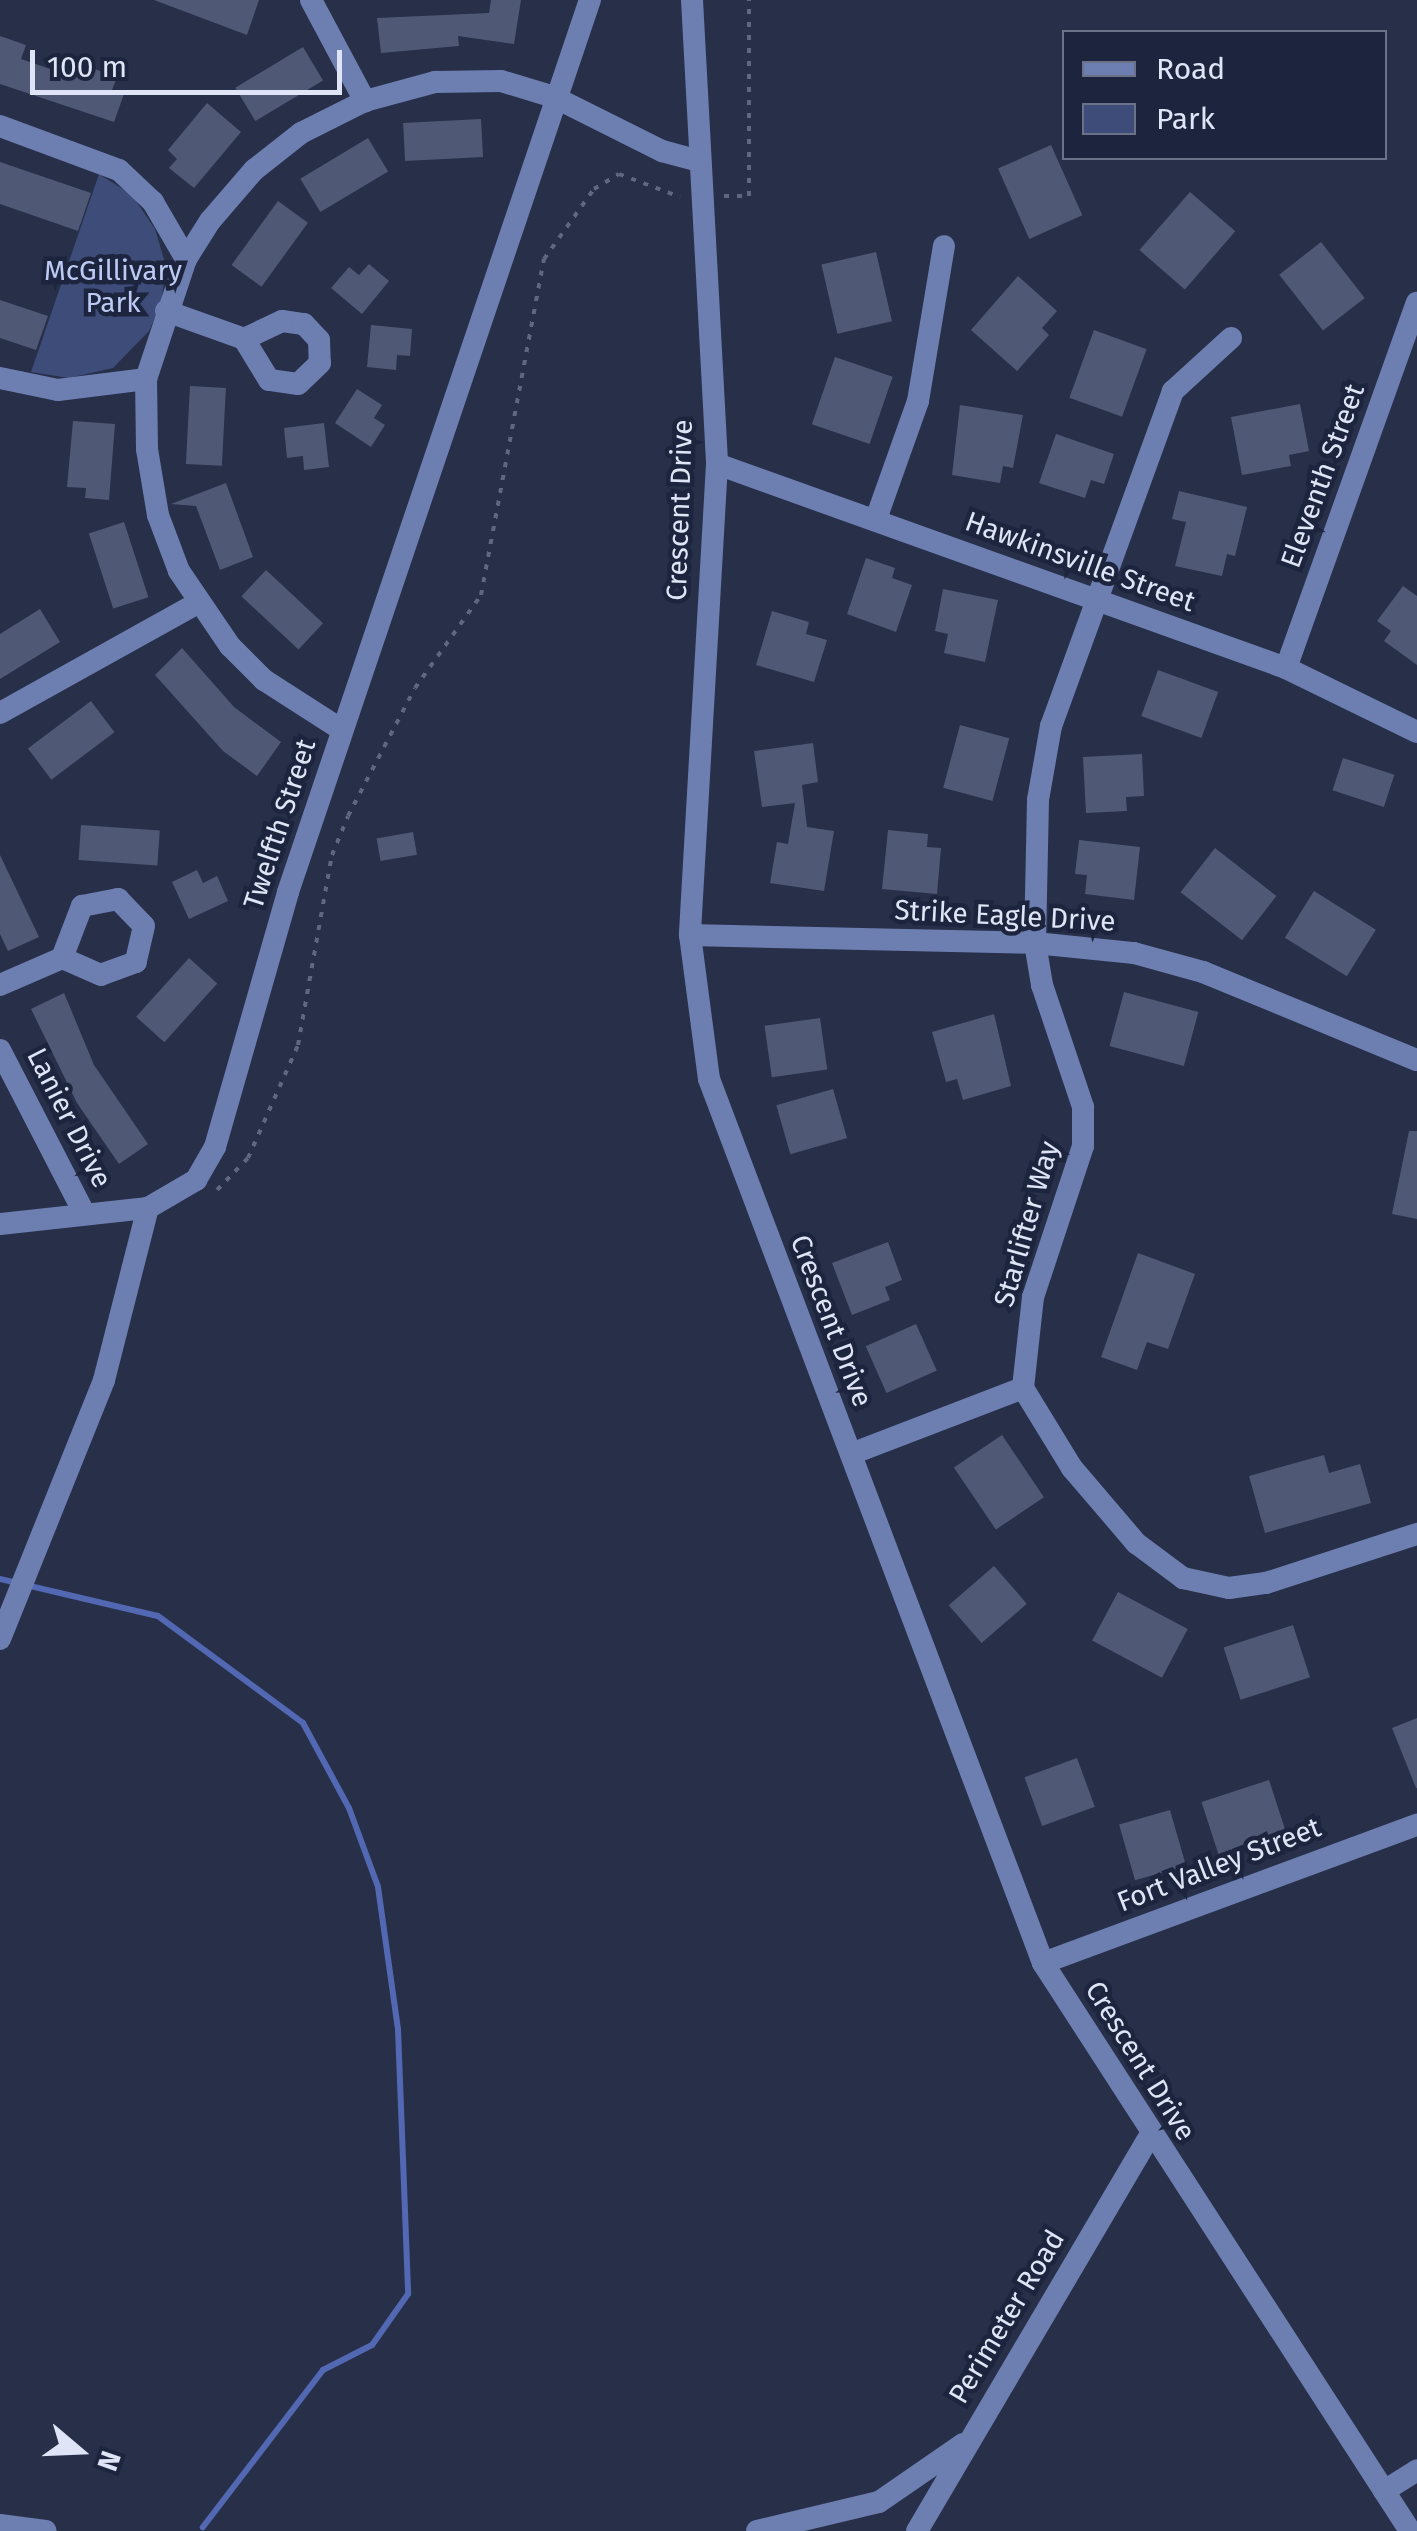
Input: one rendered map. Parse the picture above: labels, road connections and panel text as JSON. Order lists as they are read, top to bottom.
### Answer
{
  "streets": {
    "street": [
      "Eleventh Street",
      "Crescent Drive",
      "Hawkinsville Street",
      "Twelfth Street",
      "Strike Eagle Drive",
      "Lanier Drive",
      "Starlifter Way",
      "Fort Valley Street",
      "Perimeter Road"
    ]
  },
  "crossings": [
    ["Eleventh Street", "Hawkinsville Street"],
    ["Crescent Drive", "Hawkinsville Street"],
    ["Crescent Drive", "Strike Eagle Drive"],
    ["Crescent Drive", "Fort Valley Street"],
    ["Crescent Drive", "Perimeter Road"],
    ["Hawkinsville Street", "Starlifter Way"],
    ["Strike Eagle Drive", "Starlifter Way"]
  ],
  "parks": ["McGillivary Park"],
  "legend": ["Road", "Park"],
  "scale_bar": "100 m",
  "north": "right"
}
